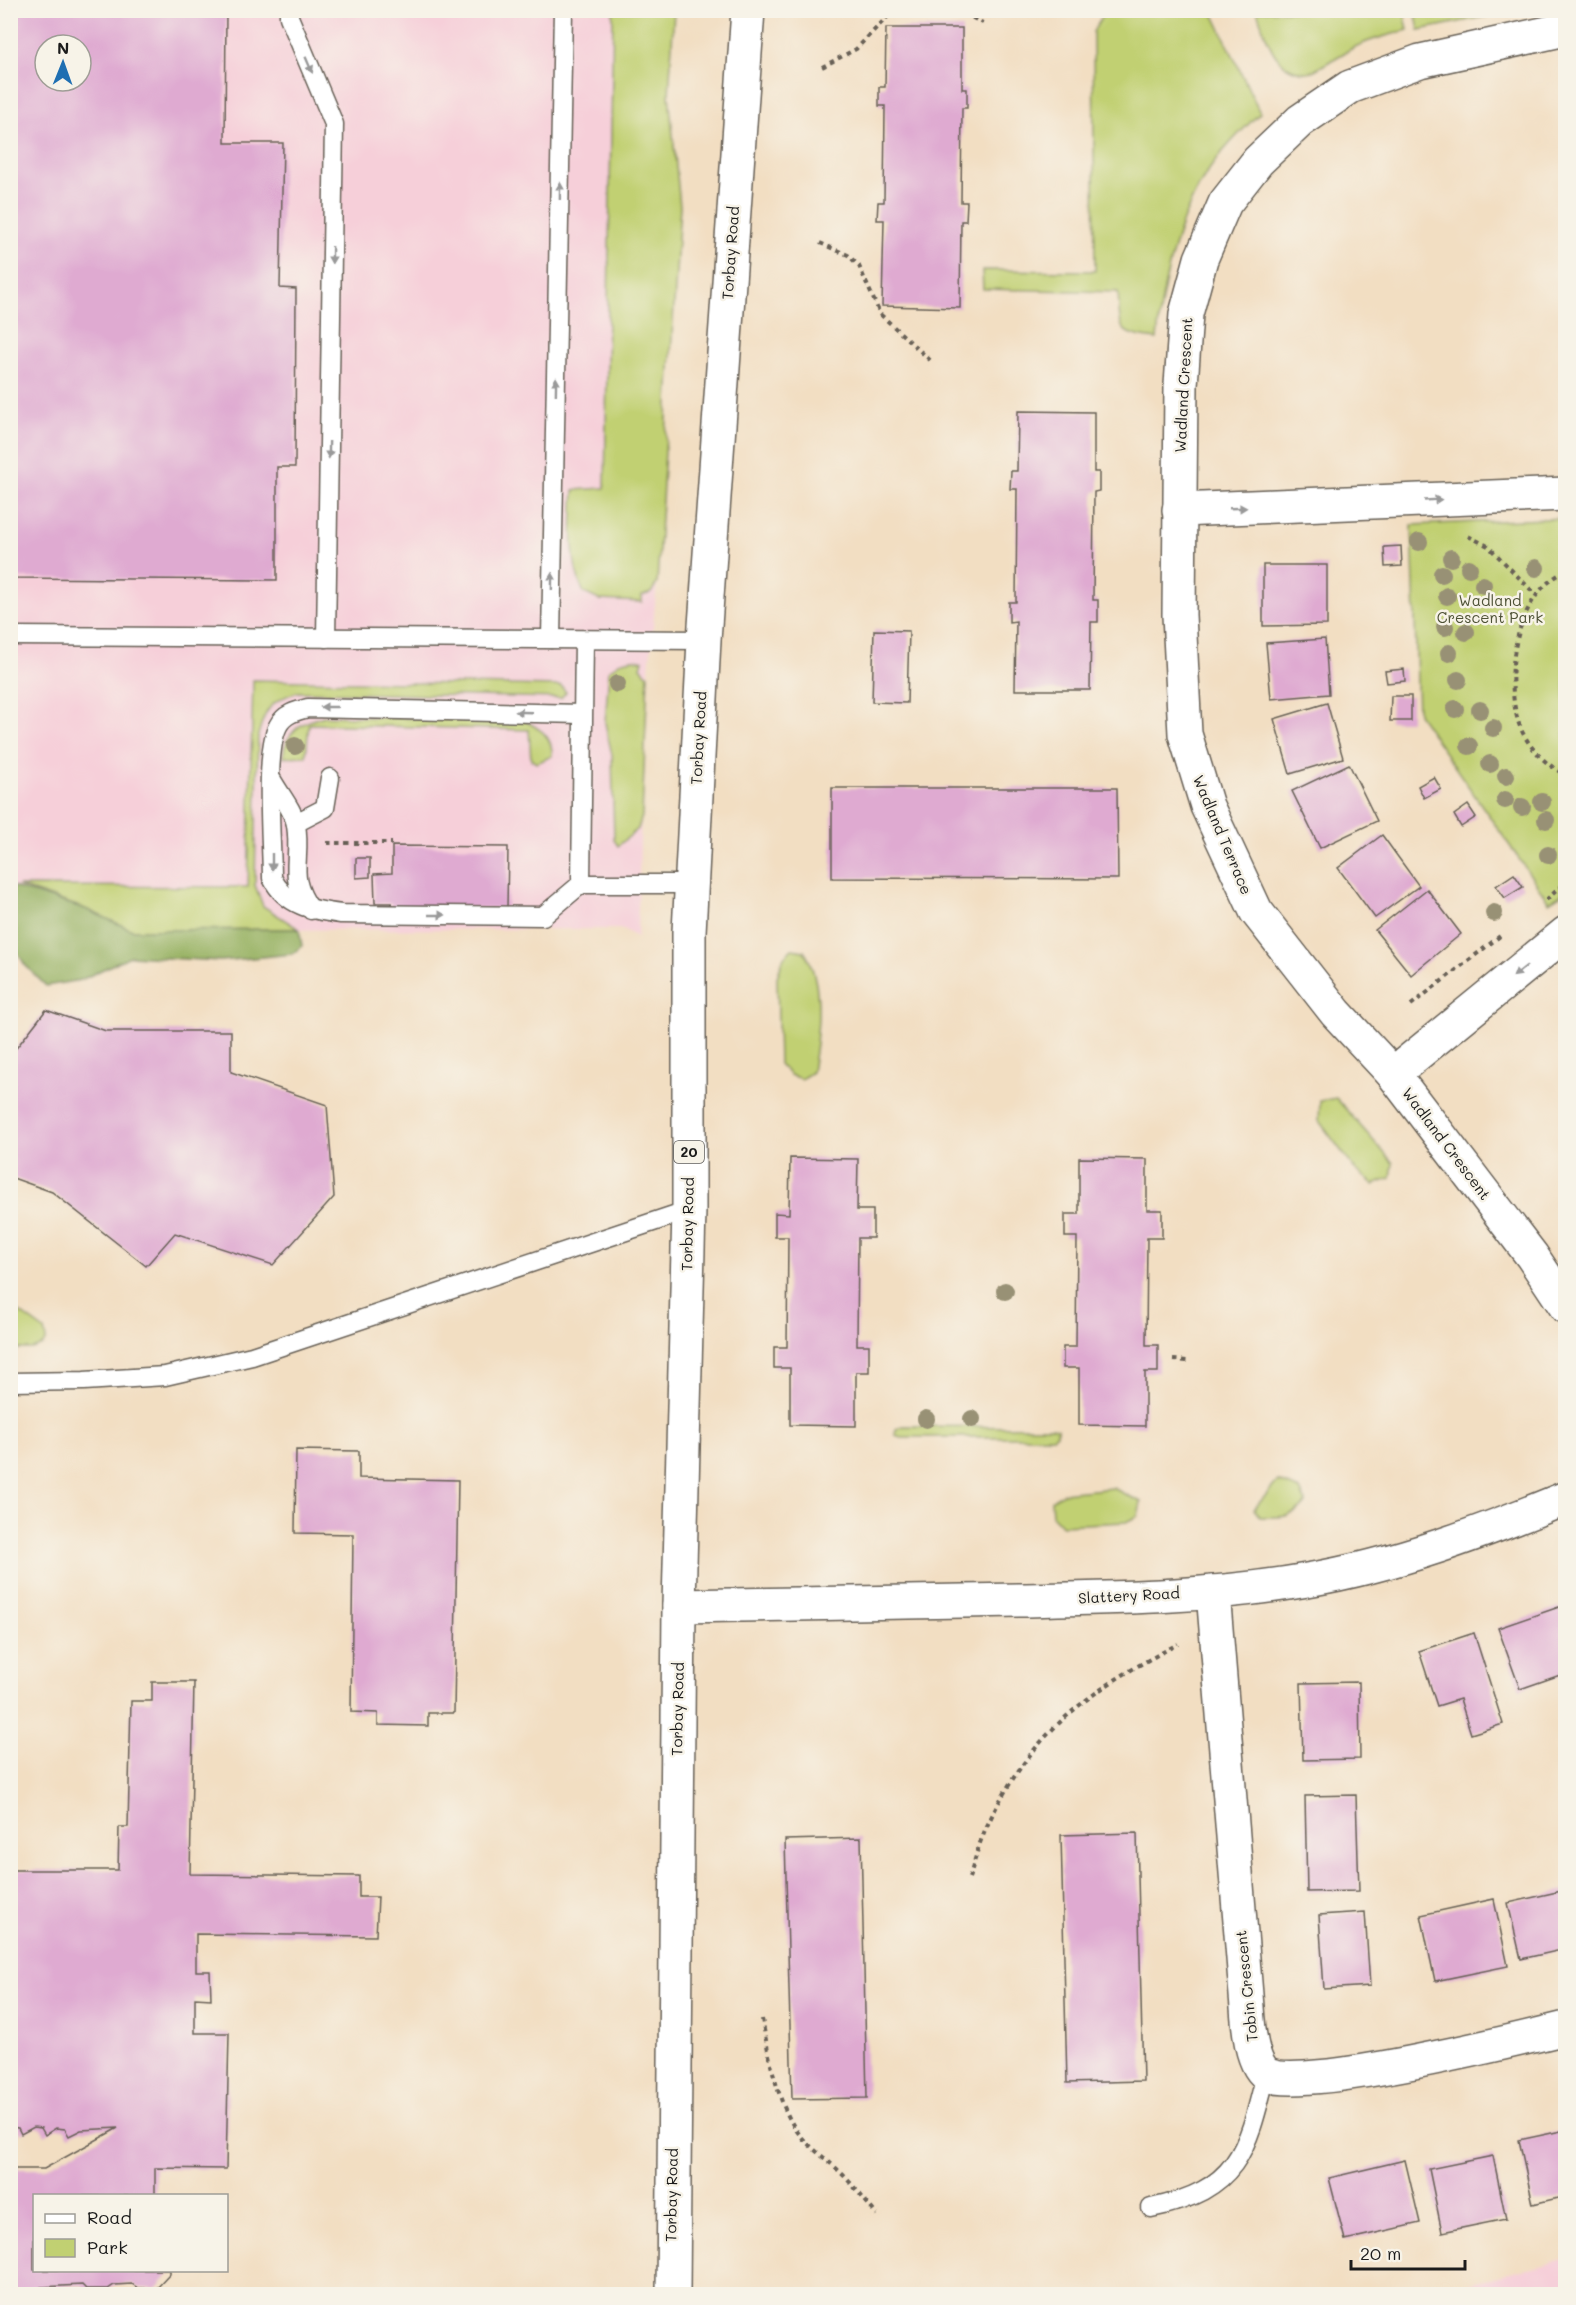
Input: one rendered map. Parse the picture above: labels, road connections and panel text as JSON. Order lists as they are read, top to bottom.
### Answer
{
  "streets": {
    "street": [
      "Torbay Road",
      "Wadland Crescent",
      "Wadland Terrace",
      "20",
      "Slattery Road",
      "Tobin Crescent"
    ]
  },
  "crossings": [
    ["Torbay Road", "Slattery Road"],
    ["Wadland Crescent", "Wadland Terrace"],
    ["Slattery Road", "Tobin Crescent"]
  ],
  "parks": ["Wadland Crescent Park"],
  "legend": ["Road", "Park"],
  "scale_bar": "20 m",
  "north": "top"
}
